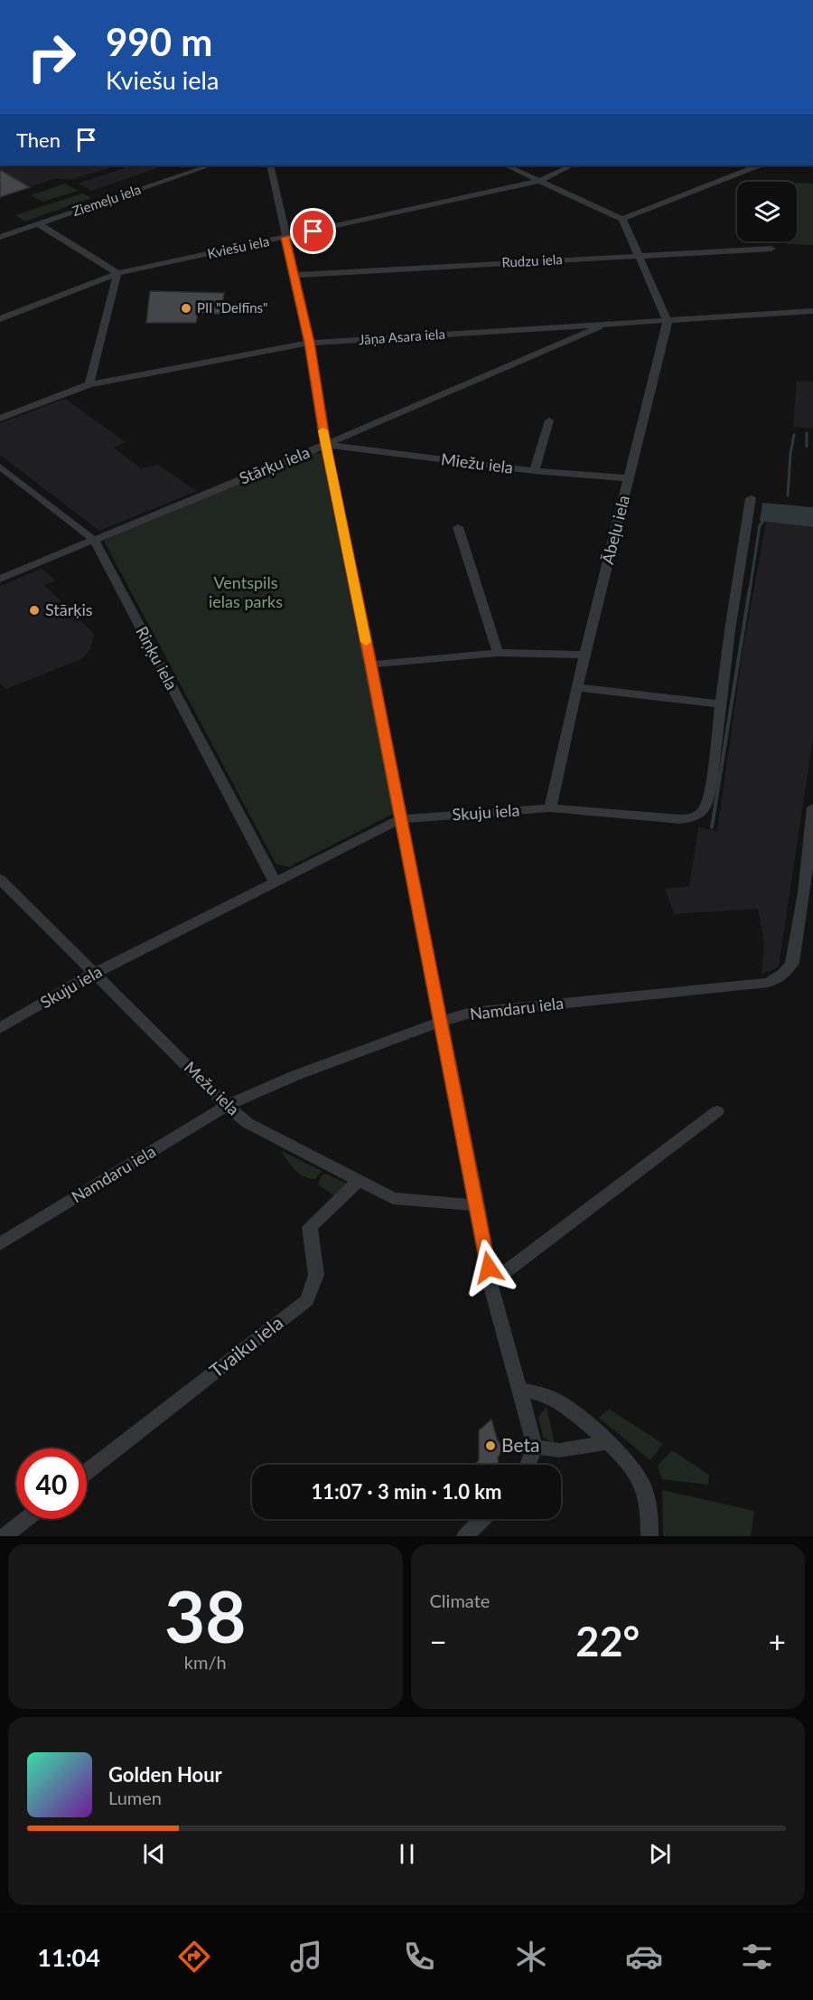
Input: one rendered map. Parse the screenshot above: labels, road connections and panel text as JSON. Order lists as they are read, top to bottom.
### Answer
{
  "streets": {
    "street": [
      "Ziemeļu iela",
      "Kviešu iela",
      "Rudzu iela",
      "Jāņa Asara iela",
      "Miežu iela",
      "Stārķu iela",
      "Ābeļu iela",
      "Riņķu iela",
      "Skuju iela",
      "Namdaru iela",
      "Mežu iela",
      "Tvaiku iela"
    ]
  },
  "crossings": [
    ["Jāņa Asara iela", "Stārķu iela"],
    ["Jāņa Asara iela", "Ābeļu iela"],
    ["Miežu iela", "Stārķu iela"],
    ["Miežu iela", "Ābeļu iela"],
    ["Stārķu iela", "Riņķu iela"],
    ["Ābeļu iela", "Skuju iela"],
    ["Riņķu iela", "Skuju iela"],
    ["Skuju iela", "Mežu iela"],
    ["Namdaru iela", "Mežu iela"],
    ["Mežu iela", "Tvaiku iela"]
  ],
  "parks": ["Ventspils ielas parks"],
  "places": ["PII \"Delfīns\"", "Stārķis", "Beta"],
  "page": {
    "turn": ["990 m", "Kviešu iela"],
    "then": "Then",
    "limit": "40",
    "trip": "11:07 · 3 min · 1.0 km",
    "tile": [
      ["38", "km/h"],
      "Climate"
    ],
    "heat": ["−", "22°", "+"],
    "song": ["Golden Hour", "Lumen"],
    "tabs": "11:04"
  }
}
